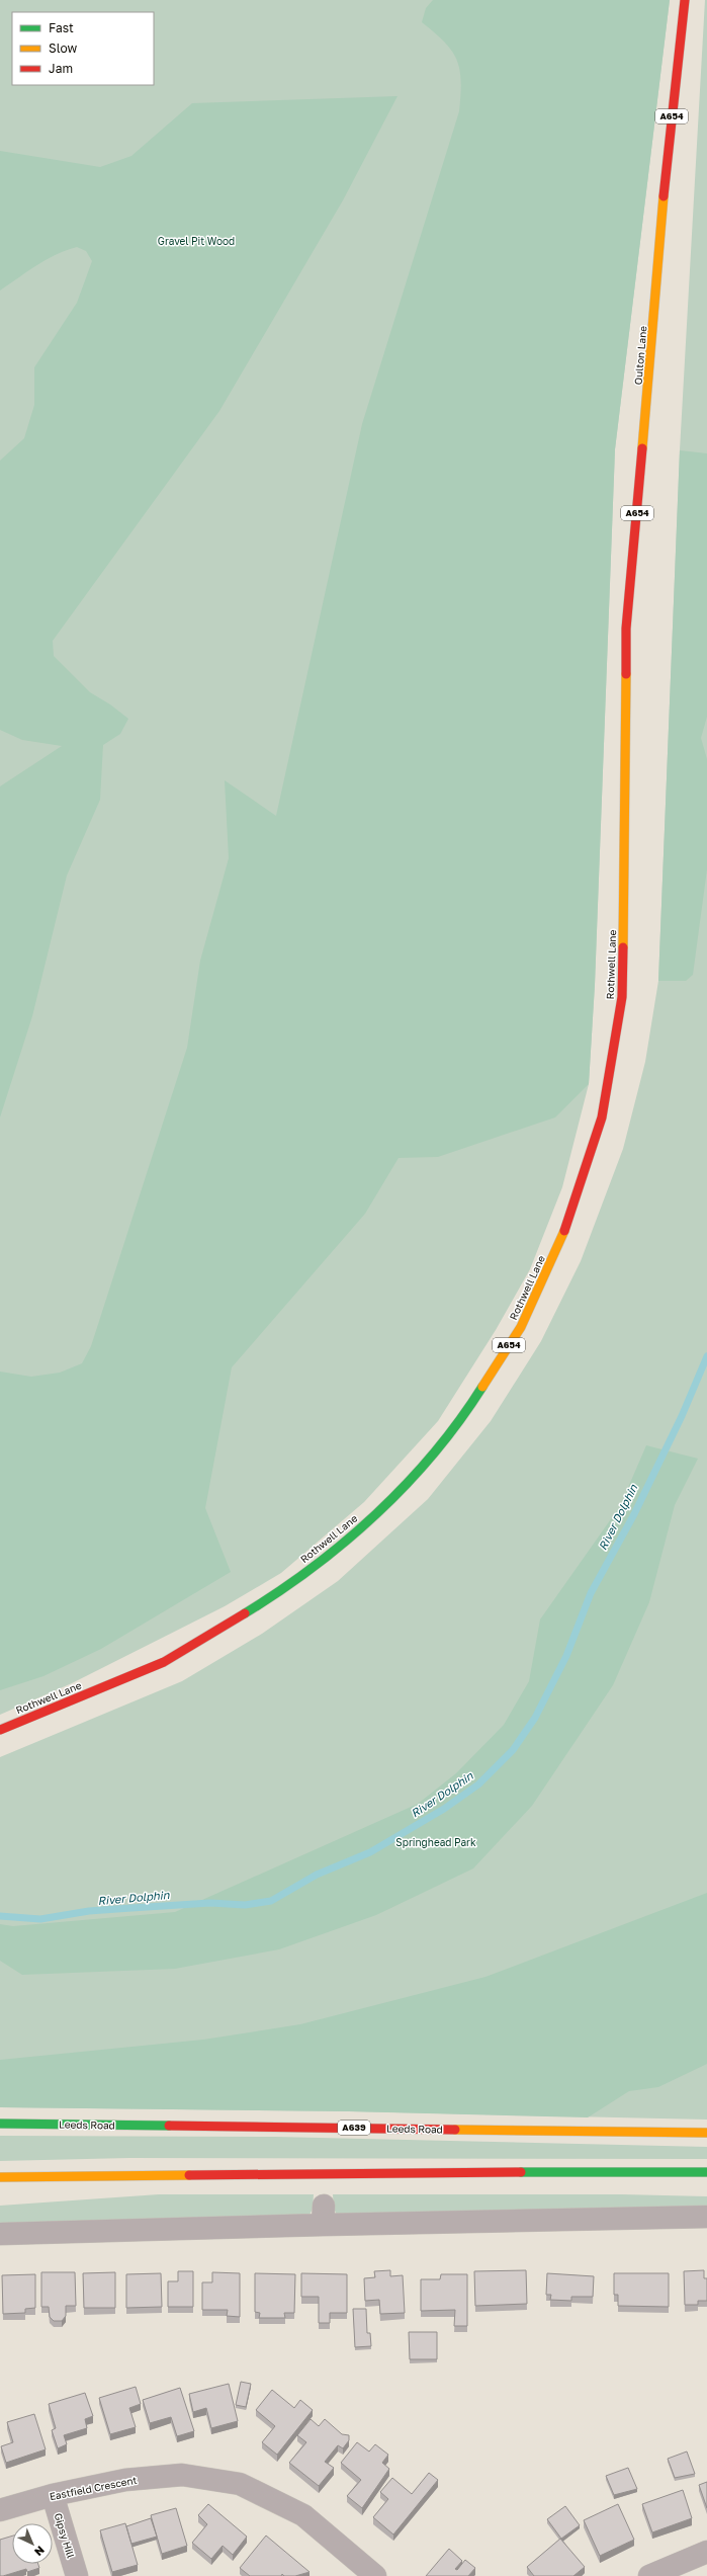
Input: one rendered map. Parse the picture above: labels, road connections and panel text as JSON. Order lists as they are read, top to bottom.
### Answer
{
  "streets": {
    "main road": [
      "A654",
      "Oulton Lane",
      "Rothwell Lane",
      "Leeds Road",
      "A639"
    ],
    "street": ["Eastfield Crescent", "Gipsy Hill"]
  },
  "crossings": [
    ["Oulton Lane", "Rothwell Lane"],
    ["Eastfield Crescent", "Gipsy Hill"]
  ],
  "water": ["River Dolphin"],
  "parks": ["Gravel Pit Wood", "Springhead Park"],
  "legend": ["Fast", "Slow", "Jam"],
  "north": "bottom right"
}
